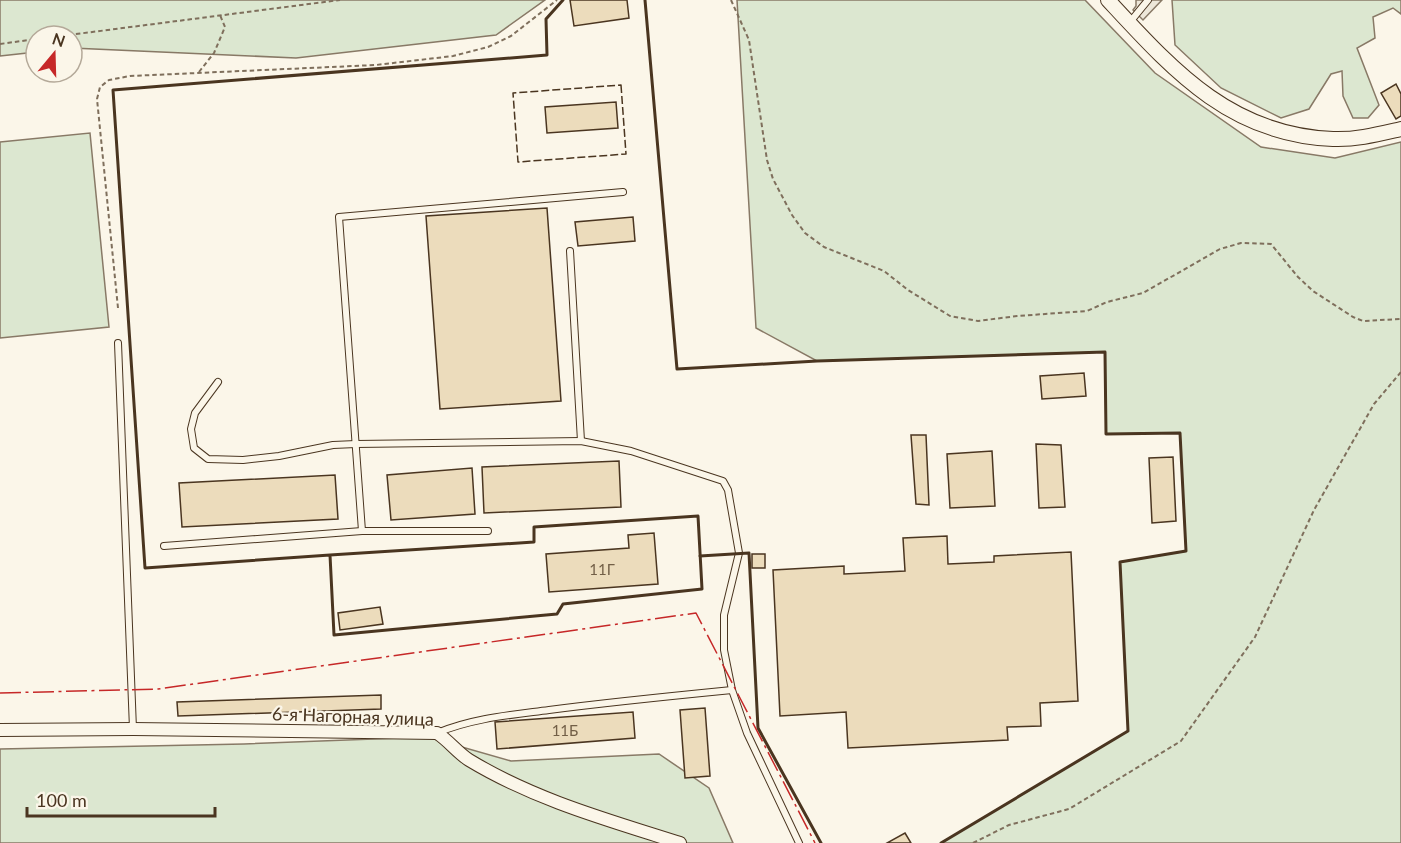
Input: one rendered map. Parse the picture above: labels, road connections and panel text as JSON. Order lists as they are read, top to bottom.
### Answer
{
  "streets": {
    "street": ["6-я Нагорная улица"]
  },
  "house_numbers": ["11Г", "11Б"],
  "scale_bar": "100 m",
  "north": "top"
}
